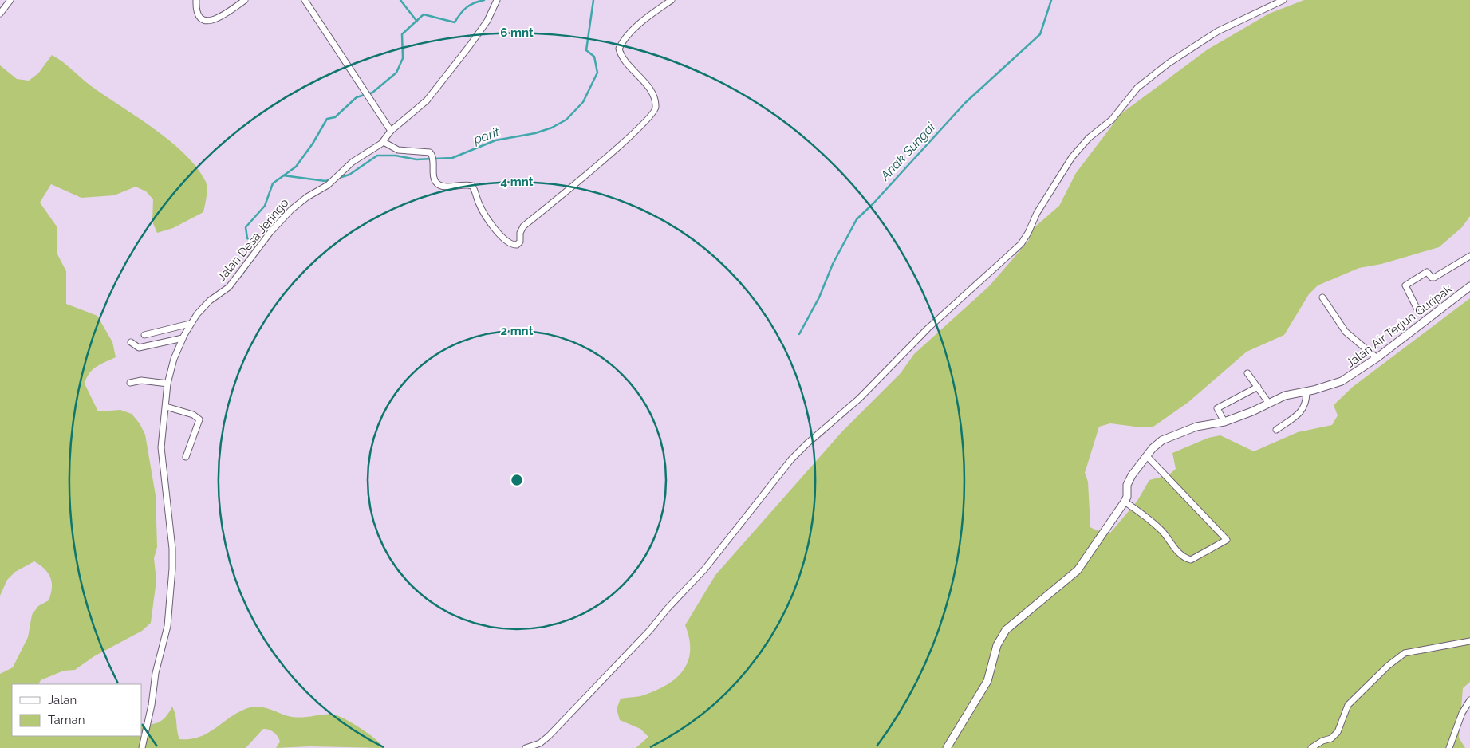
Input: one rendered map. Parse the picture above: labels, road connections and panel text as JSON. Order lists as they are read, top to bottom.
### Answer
{
  "streets": {
    "street": ["Jalan Desa Jeringo", "Jalan Air Terjun Guripak"]
  },
  "water": ["parit", "Anak Sungai"],
  "legend": ["Jalan", "Taman"],
  "rings": ["6 mnt", "4 mnt", "2 mnt"]
}
